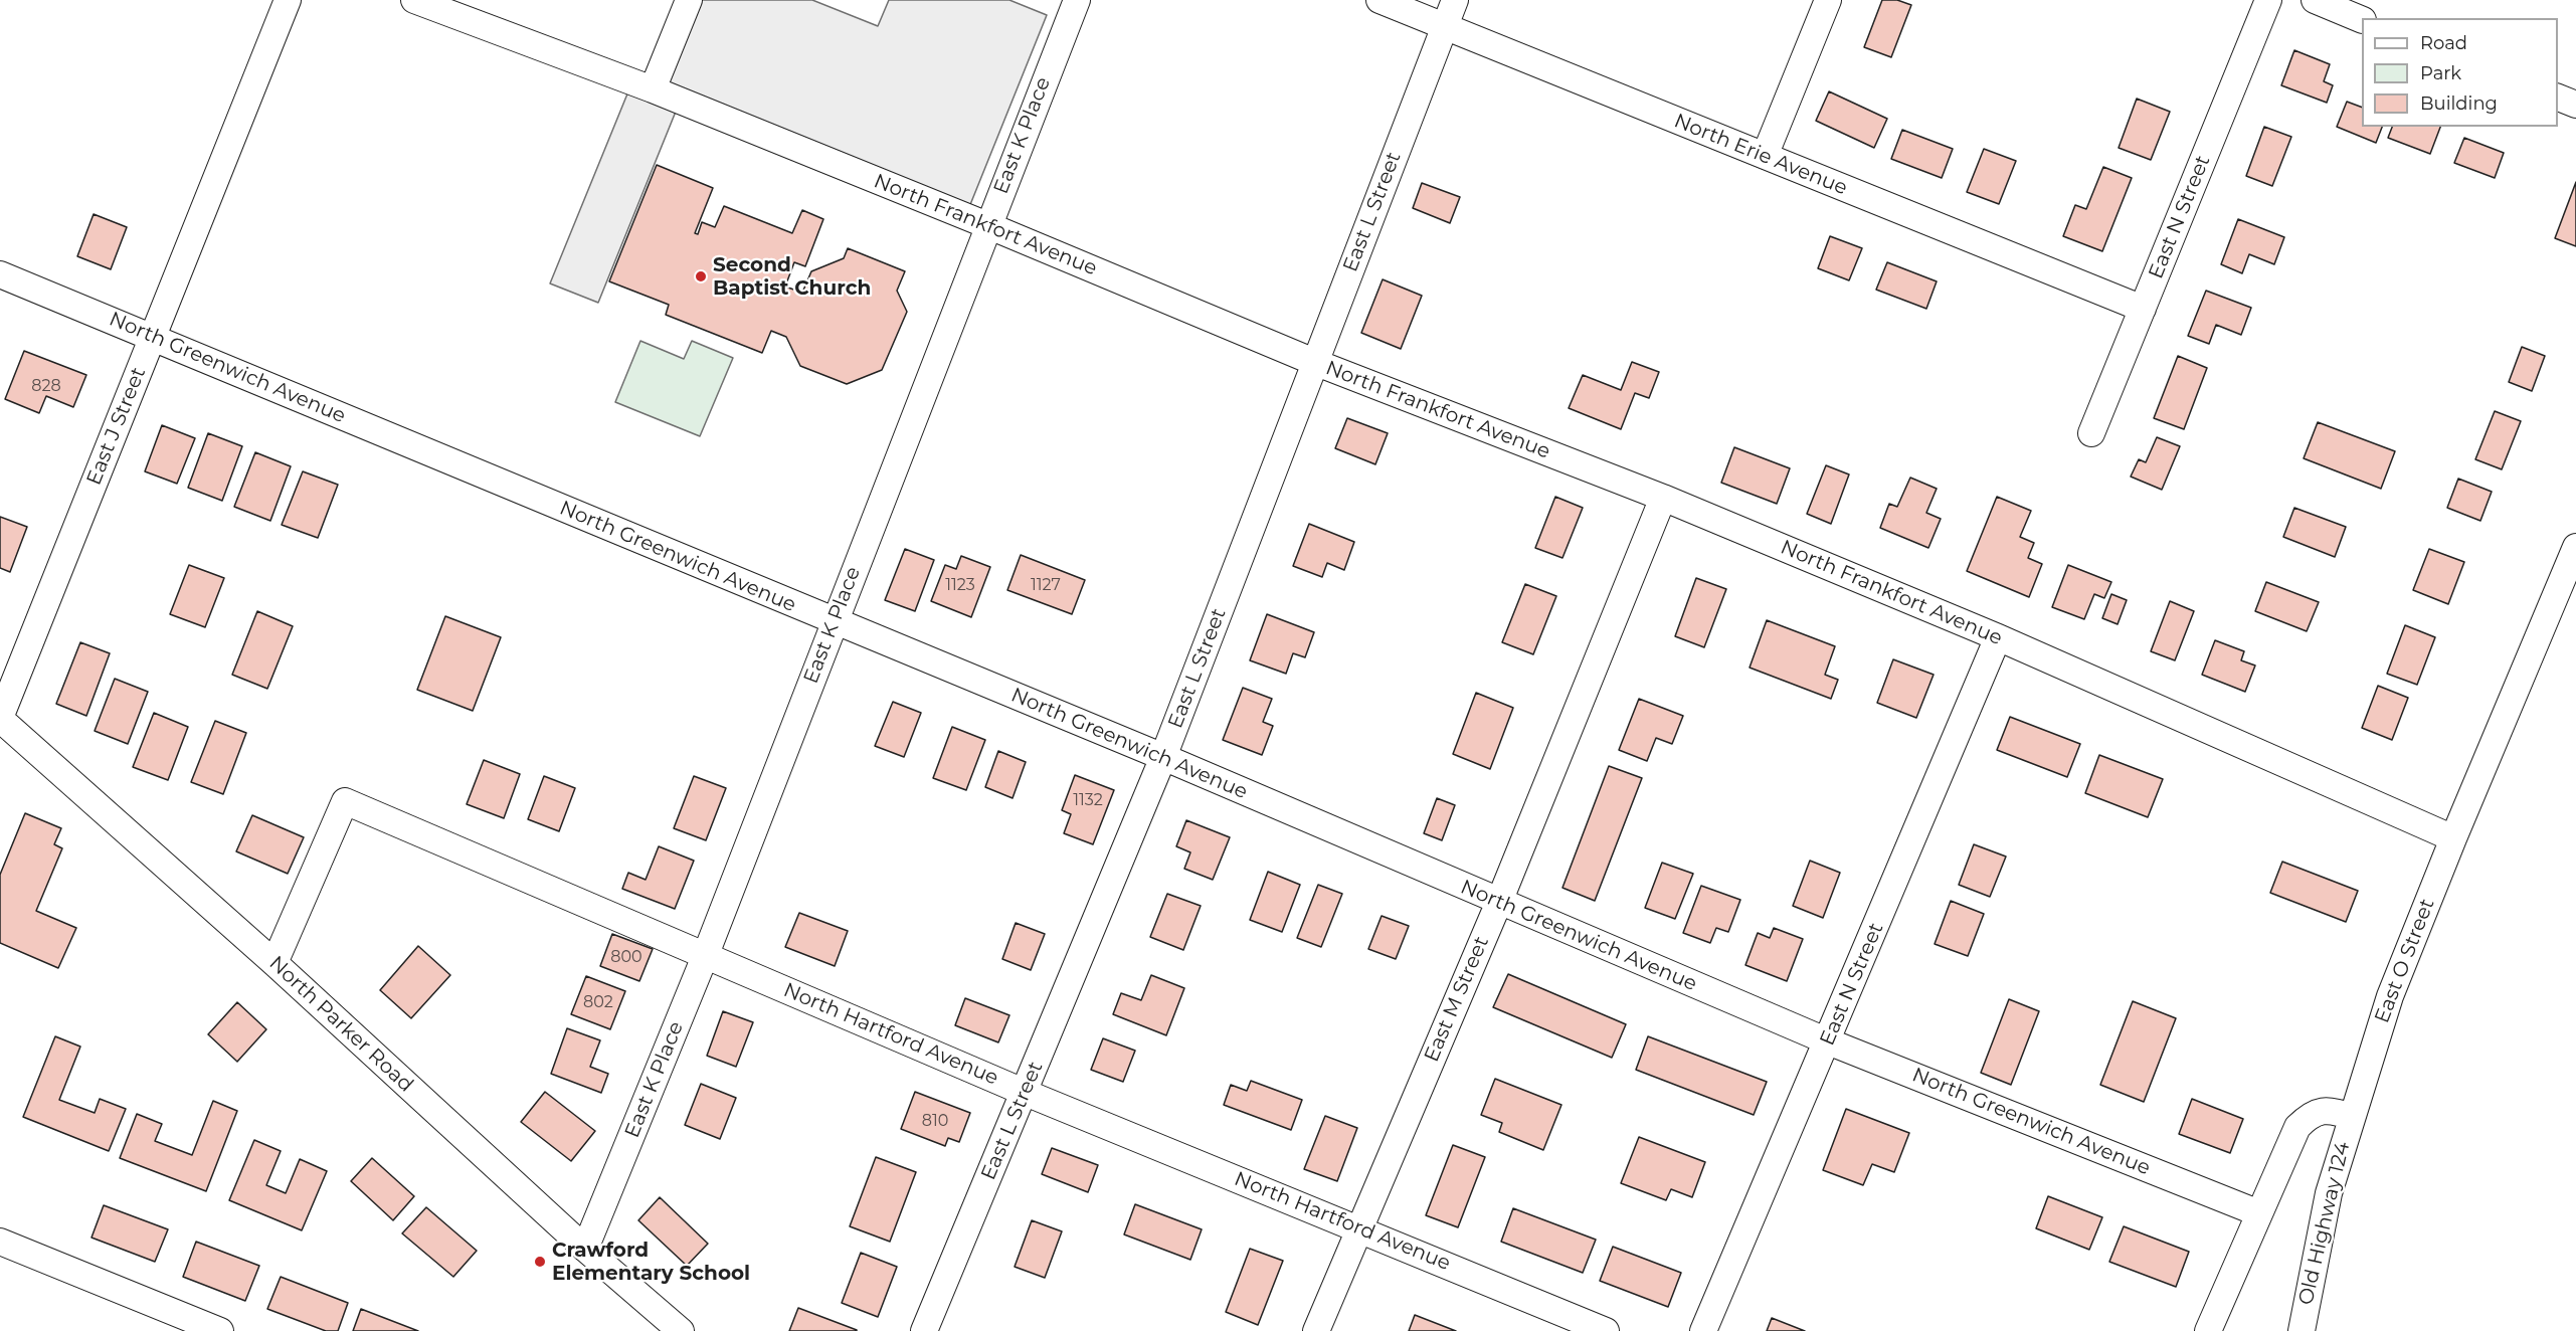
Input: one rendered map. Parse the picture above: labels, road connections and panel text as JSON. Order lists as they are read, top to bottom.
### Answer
{
  "streets": {
    "street": [
      "East K Place",
      "North Erie Avenue",
      "East L Street",
      "East N Street",
      "North Frankfort Avenue",
      "North Greenwich Avenue",
      "East J Street",
      "East O Street",
      "East M Street",
      "North Parker Road",
      "North Hartford Avenue",
      "Old Highway 124"
    ]
  },
  "crossings": [
    ["East K Place", "North Frankfort Avenue"],
    ["East K Place", "North Greenwich Avenue"],
    ["East K Place", "North Parker Road"],
    ["East K Place", "North Hartford Avenue"],
    ["North Erie Avenue", "East L Street"],
    ["North Erie Avenue", "East N Street"],
    ["East L Street", "North Frankfort Avenue"],
    ["East L Street", "North Greenwich Avenue"],
    ["East L Street", "North Hartford Avenue"],
    ["East N Street", "North Frankfort Avenue"],
    ["East N Street", "North Greenwich Avenue"],
    ["North Frankfort Avenue", "East O Street"],
    ["North Frankfort Avenue", "East M Street"],
    ["North Greenwich Avenue", "East J Street"],
    ["North Greenwich Avenue", "East M Street"],
    ["East J Street", "North Parker Road"],
    ["East O Street", "Old Highway 124"],
    ["East M Street", "North Hartford Avenue"],
    ["North Parker Road", "North Hartford Avenue"]
  ],
  "places": ["Second Baptist Church", "Crawford Elementary School"],
  "house_numbers": [
    "828",
    "1123",
    "1127",
    "1132",
    "800",
    "802",
    "810"
  ],
  "legend": ["Road", "Park", "Building"]
}
